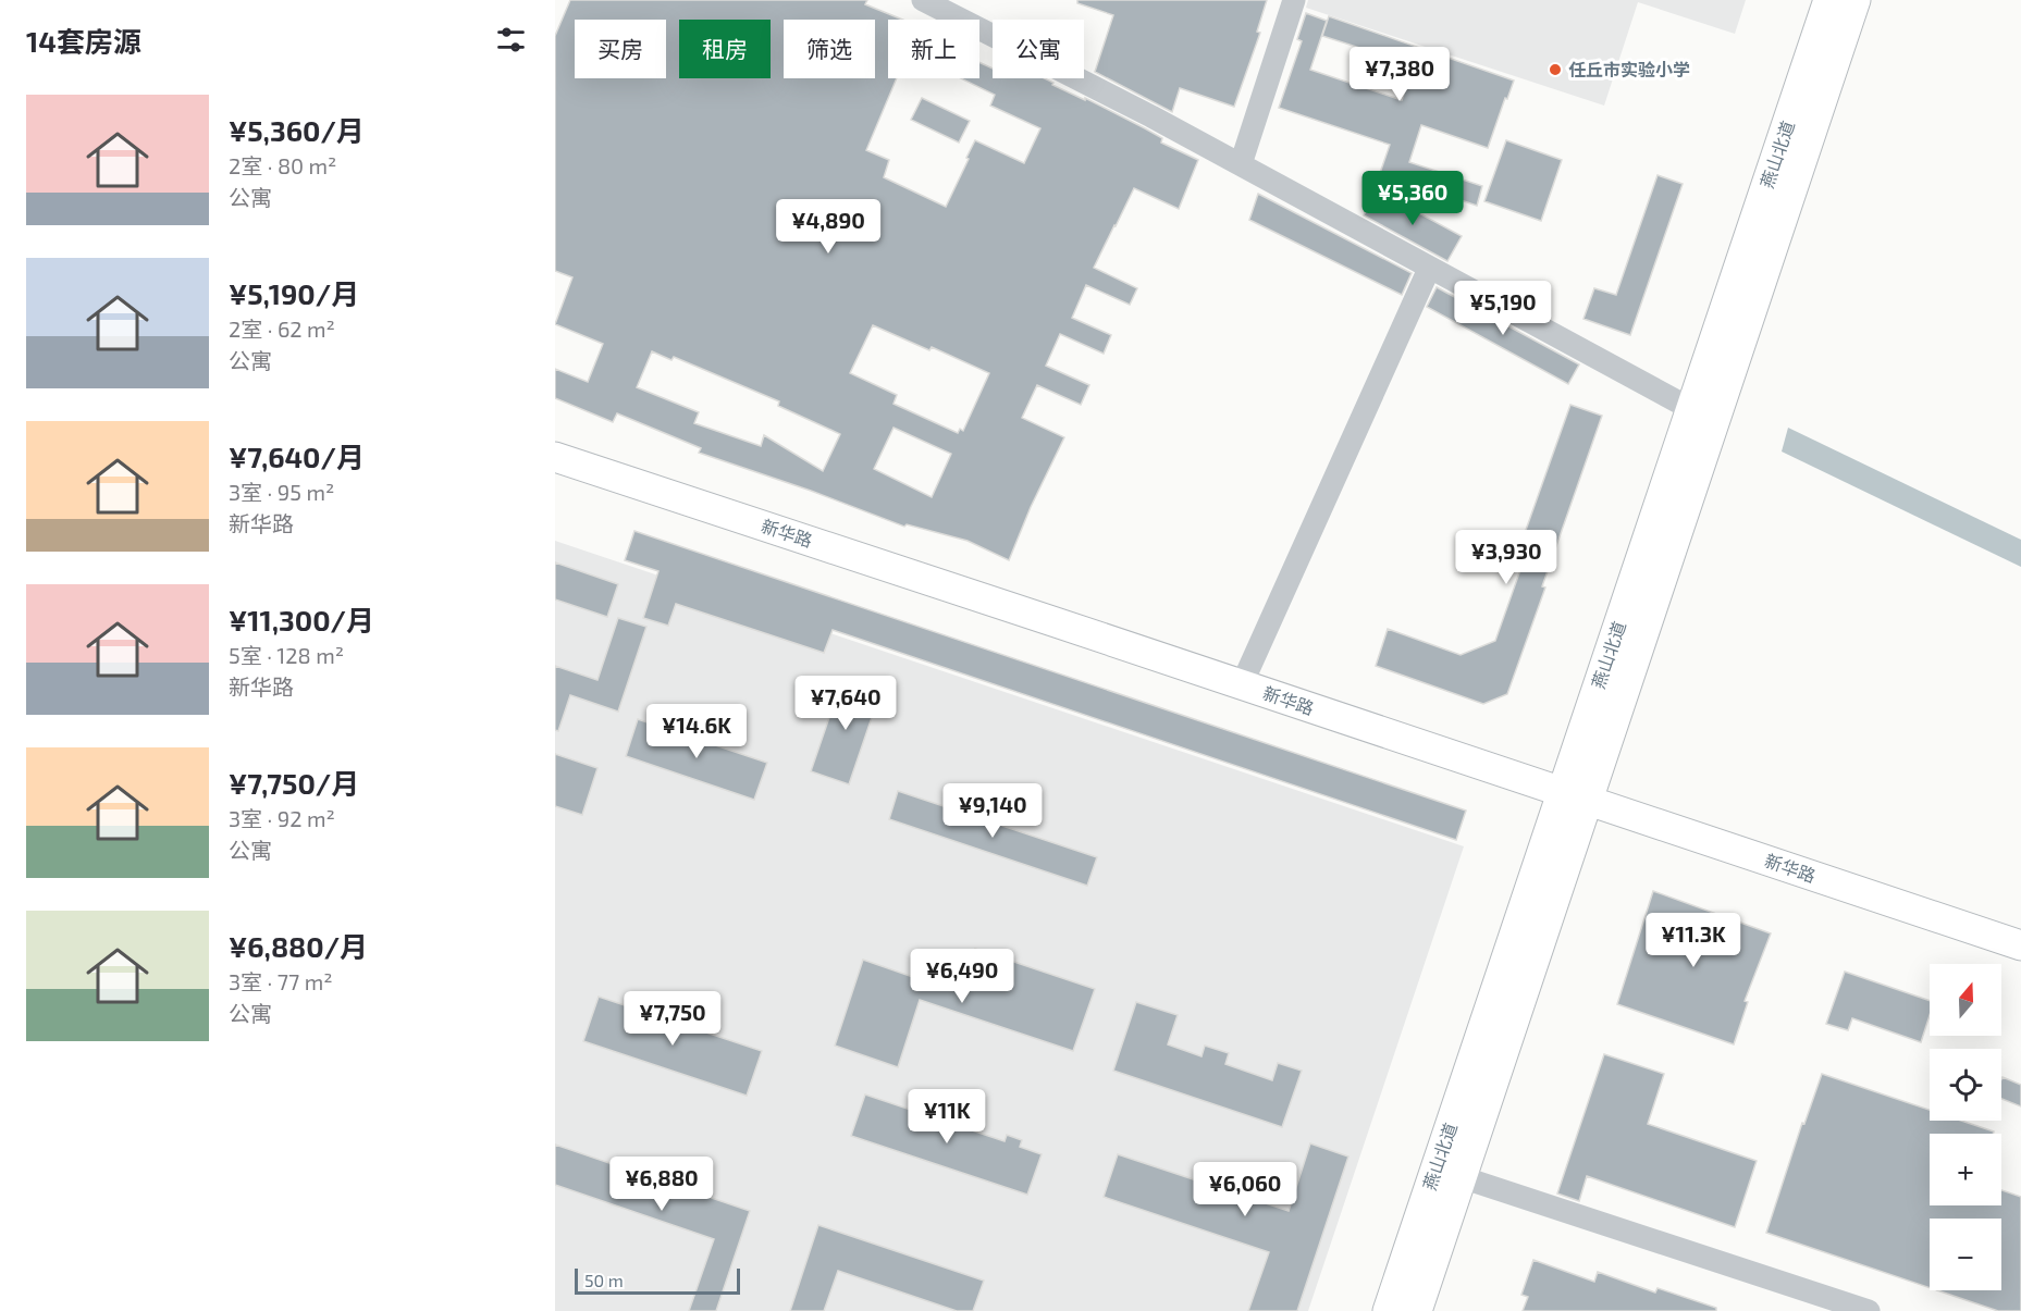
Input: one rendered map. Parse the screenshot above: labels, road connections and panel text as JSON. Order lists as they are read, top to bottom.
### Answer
{
  "streets": {
    "main road": ["燕山北道", "新华路"]
  },
  "crossings": [
    ["燕山北道", "新华路"]
  ],
  "places": ["任丘市实验小学"],
  "scale_bar": "50 m",
  "north": "top",
  "page": {
    "heading": "14套房源",
    "chip": [
      "买房",
      "租房",
      "筛选",
      "新上",
      "公寓"
    ],
    "price": [
      "¥7,380",
      "¥5,360",
      "¥4,890",
      "¥5,190",
      "¥3,930",
      "¥7,640",
      "¥14.6K",
      "¥9,140",
      "¥11.3K",
      "¥6,490",
      "¥7,750",
      "¥11K",
      "¥6,880",
      "¥6,060"
    ],
    "list": [
      {
        "name": "¥5,360/月",
        "note": "2室 · 80 m² · 公寓"
      },
      {
        "name": "¥5,190/月",
        "note": "2室 · 62 m² · 公寓"
      },
      {
        "name": "¥7,640/月",
        "note": "3室 · 95 m² · 新华路"
      },
      {
        "name": "¥11,300/月",
        "note": "5室 · 128 m² · 新华路"
      },
      {
        "name": "¥7,750/月",
        "note": "3室 · 92 m² · 公寓"
      },
      {
        "name": "¥6,880/月",
        "note": "3室 · 77 m² · 公寓"
      }
    ],
    "map_buttons": ["+", "−"],
    "scale": "50 m"
  }
}
